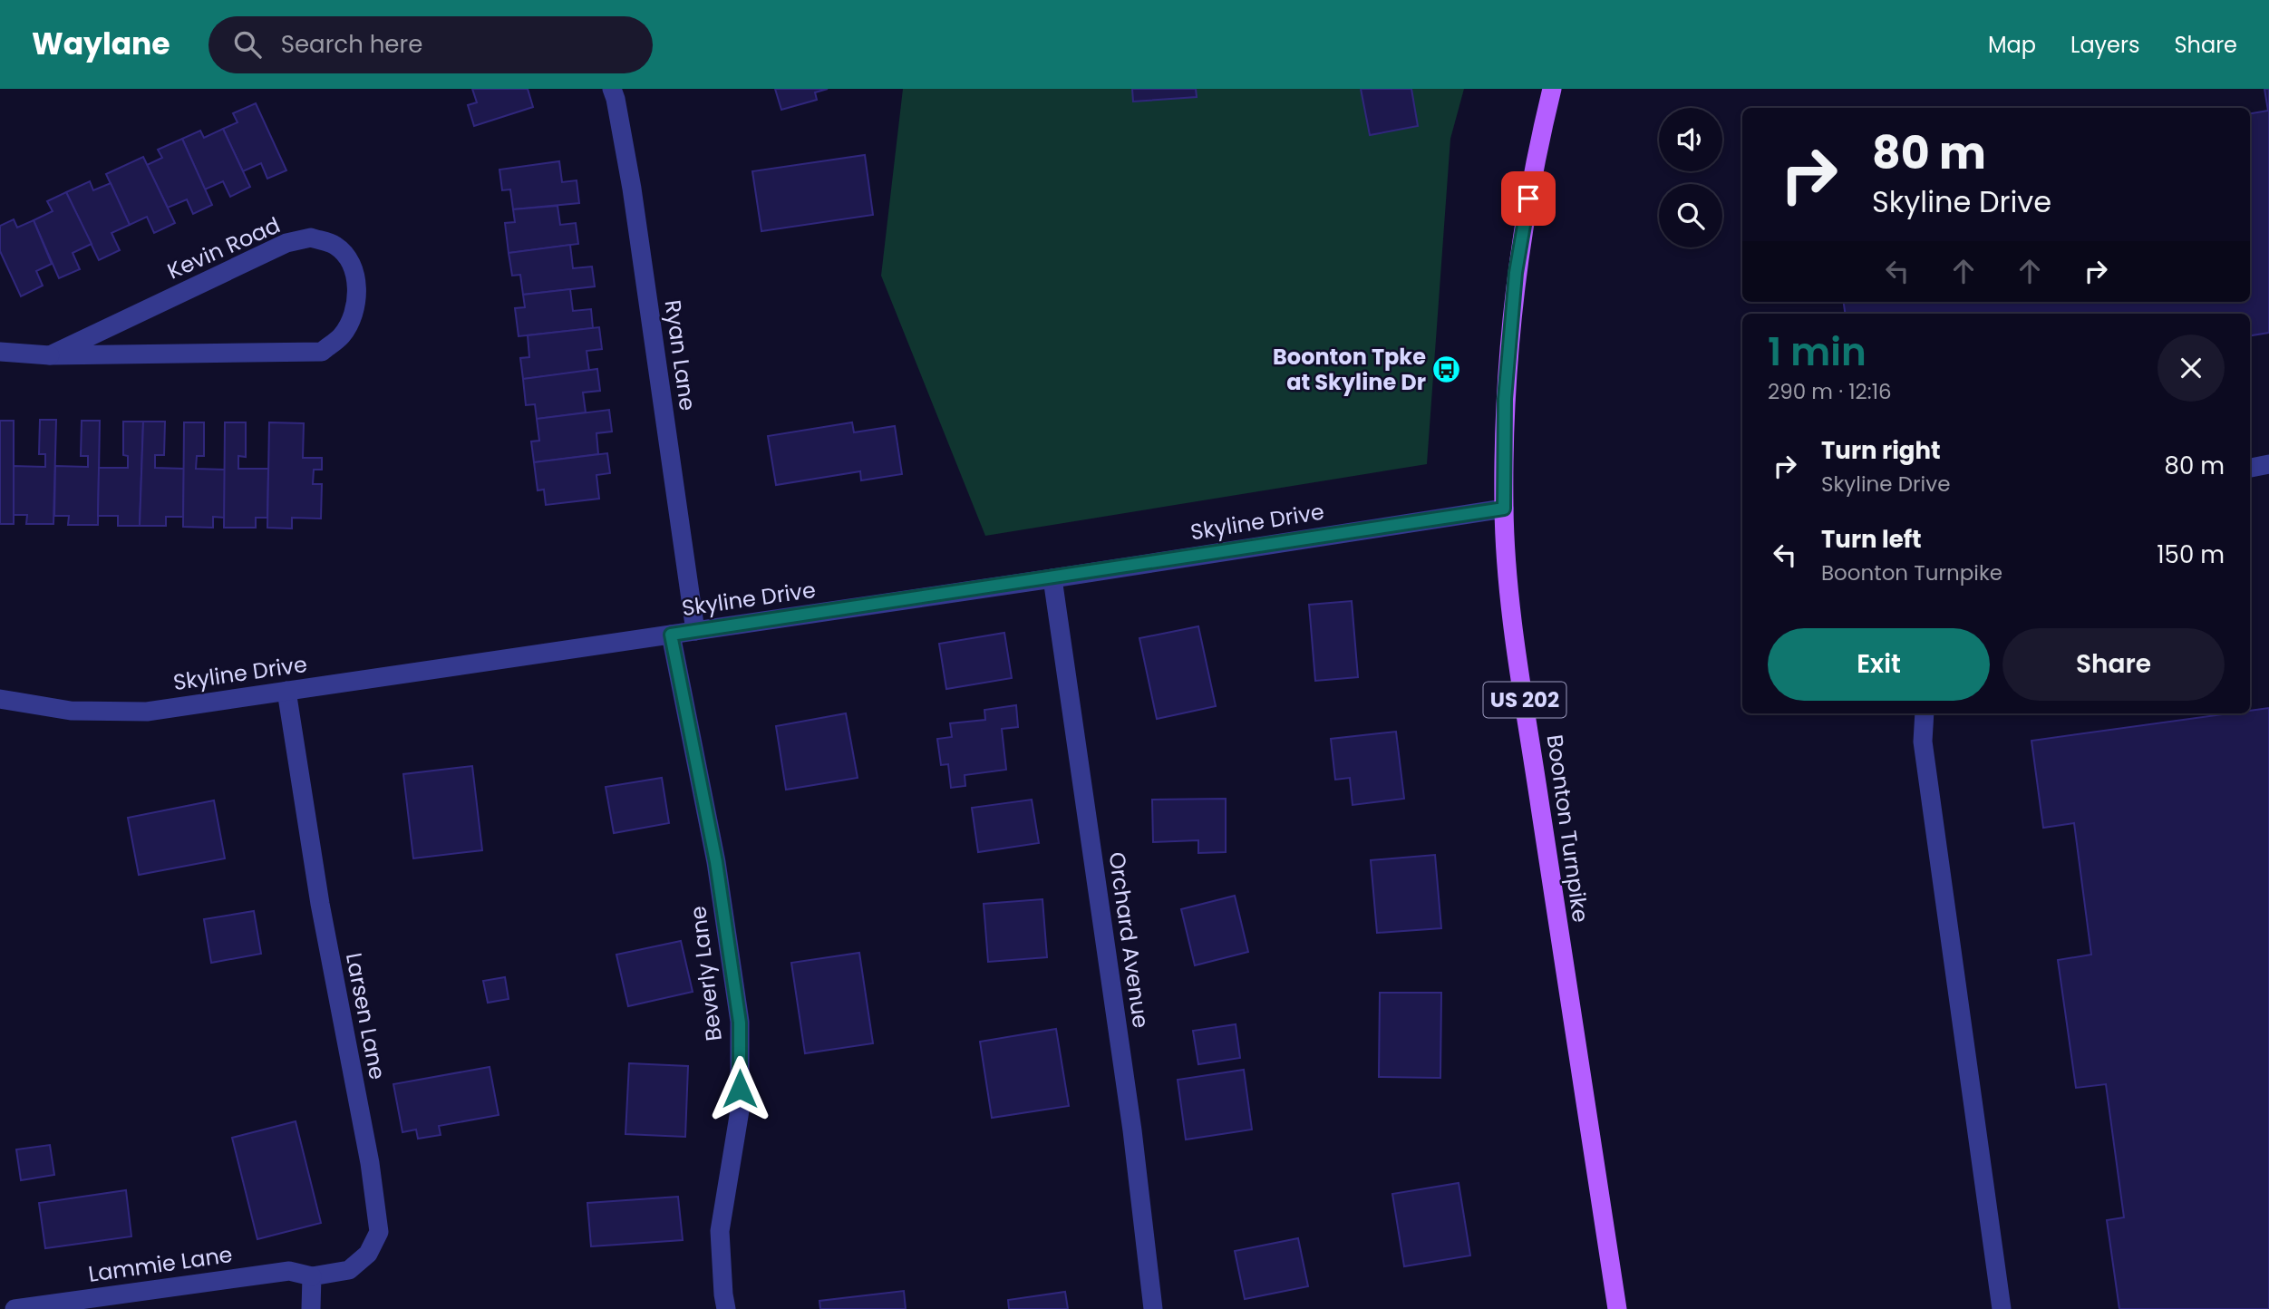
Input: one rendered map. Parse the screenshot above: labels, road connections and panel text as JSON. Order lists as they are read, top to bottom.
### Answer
{
  "streets": {
    "main road": ["US 202", "Boonton Turnpike"],
    "street": [
      "Kevin Road",
      "Ryan Lane",
      "Skyline Drive",
      "Orchard Avenue",
      "Beverly Lane",
      "Larsen Lane",
      "Lammie Lane"
    ]
  },
  "crossings": [
    ["Ryan Lane", "Skyline Drive"],
    ["Skyline Drive", "Boonton Turnpike"],
    ["Skyline Drive", "Orchard Avenue"],
    ["Skyline Drive", "Beverly Lane"],
    ["Skyline Drive", "Larsen Lane"],
    ["Larsen Lane", "Lammie Lane"]
  ],
  "places": {
    "bus stop": ["Boonton Tpke at Skyline Dr"]
  },
  "page": {
    "header": "Waylane",
    "search": "Search here",
    "nav": ["Map", "Layers", "Share"],
    "turn": ["80 m", "Skyline Drive"],
    "heading": ["1 min", "290 m · 12:16"],
    "list": [
      {
        "name": "Turn right",
        "note": "Skyline Drive",
        "value": "80 m"
      },
      {
        "name": "Turn left",
        "note": "Boonton Turnpike",
        "value": "150 m"
      }
    ],
    "buttons": ["Exit", "Share"]
  }
}
